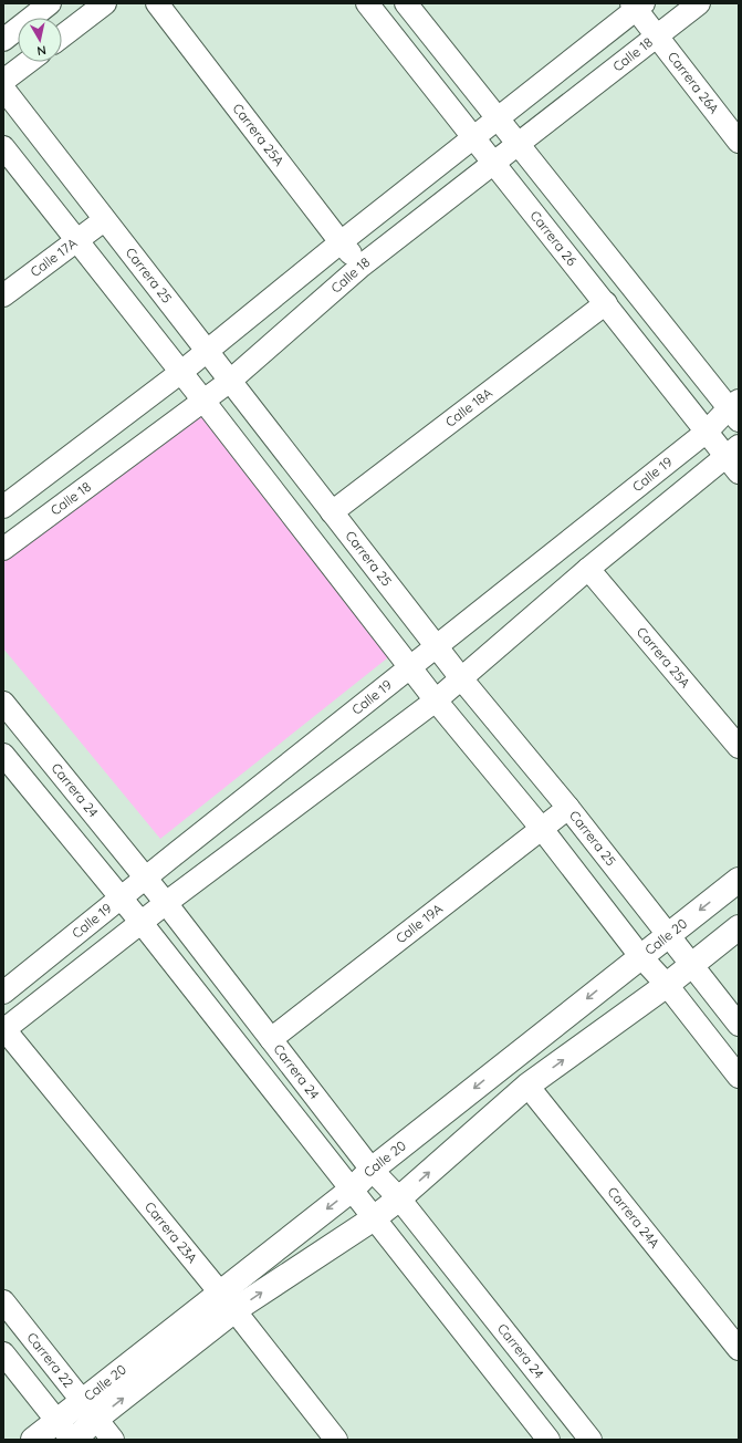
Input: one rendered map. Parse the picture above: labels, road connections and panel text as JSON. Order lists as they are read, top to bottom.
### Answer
{
  "streets": {
    "street": [
      "Calle 18",
      "Carrera 26A",
      "Carrera 25A",
      "Carrera 26",
      "Calle 17A",
      "Carrera 25",
      "Calle 18A",
      "Calle 19",
      "Carrera 24",
      "Calle 19A",
      "Calle 20",
      "Carrera 24A",
      "Carrera 23A",
      "Carrera 22"
    ]
  },
  "crossings": [
    ["Calle 18", "Carrera 26A"],
    ["Calle 18", "Carrera 25A"],
    ["Calle 18", "Carrera 26"],
    ["Calle 18", "Carrera 25"],
    ["Carrera 26", "Calle 18A"],
    ["Carrera 26", "Calle 19"],
    ["Calle 17A", "Carrera 25"],
    ["Carrera 25", "Calle 18A"],
    ["Carrera 25", "Calle 19"],
    ["Carrera 25", "Calle 19A"],
    ["Carrera 25", "Calle 20"],
    ["Calle 19", "Carrera 24"],
    ["Carrera 24", "Calle 19A"],
    ["Carrera 24", "Calle 20"],
    ["Calle 20", "Carrera 24A"],
    ["Calle 20", "Carrera 23A"],
    ["Calle 20", "Carrera 22"]
  ],
  "north": "bottom"
}
